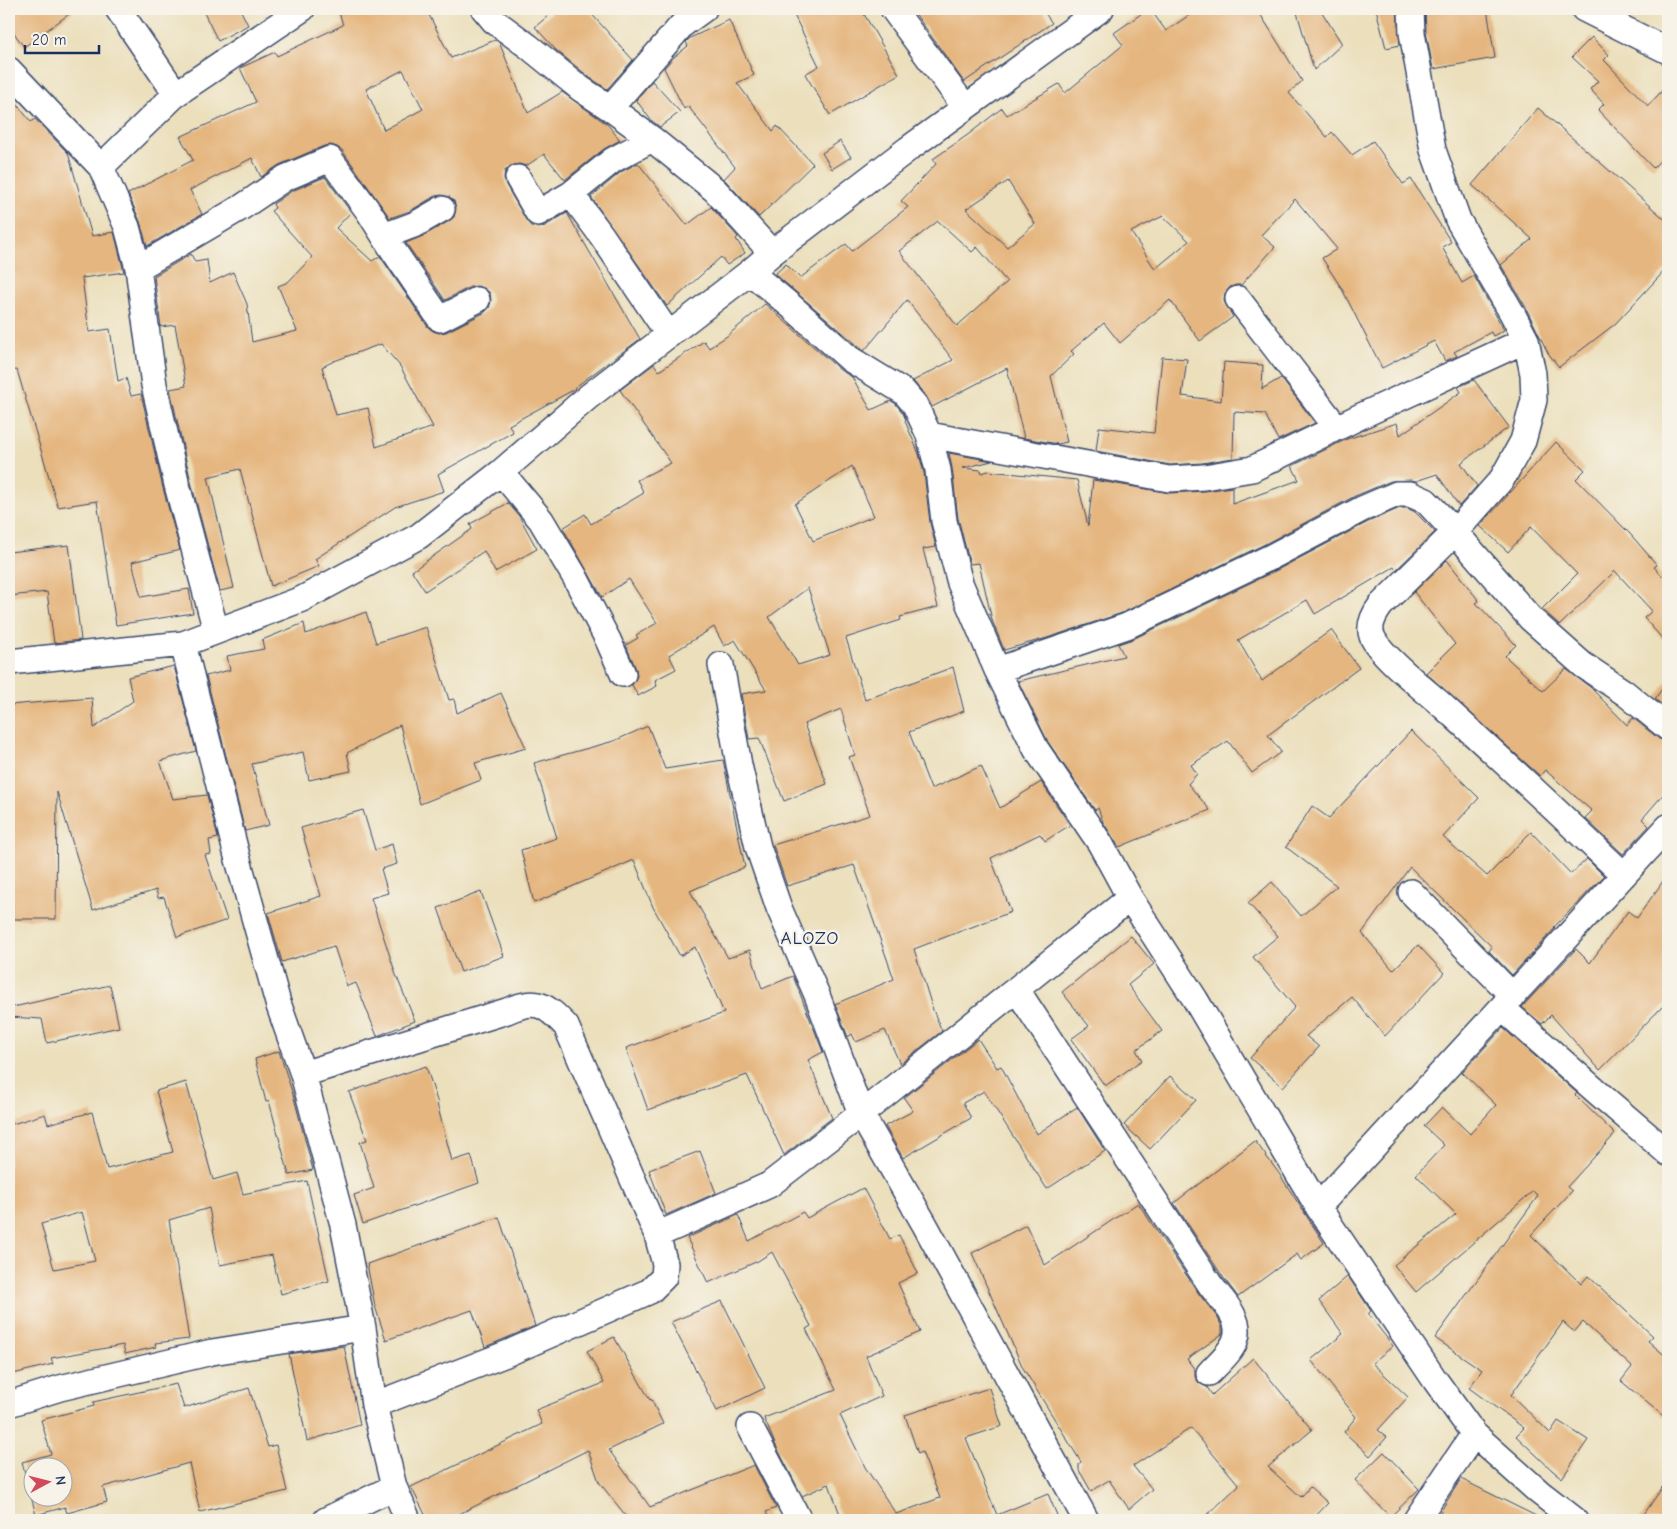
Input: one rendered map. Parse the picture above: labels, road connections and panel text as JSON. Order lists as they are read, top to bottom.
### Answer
{
  "districts": ["ALOZO"],
  "scale_bar": "20 m",
  "north": "right"
}
